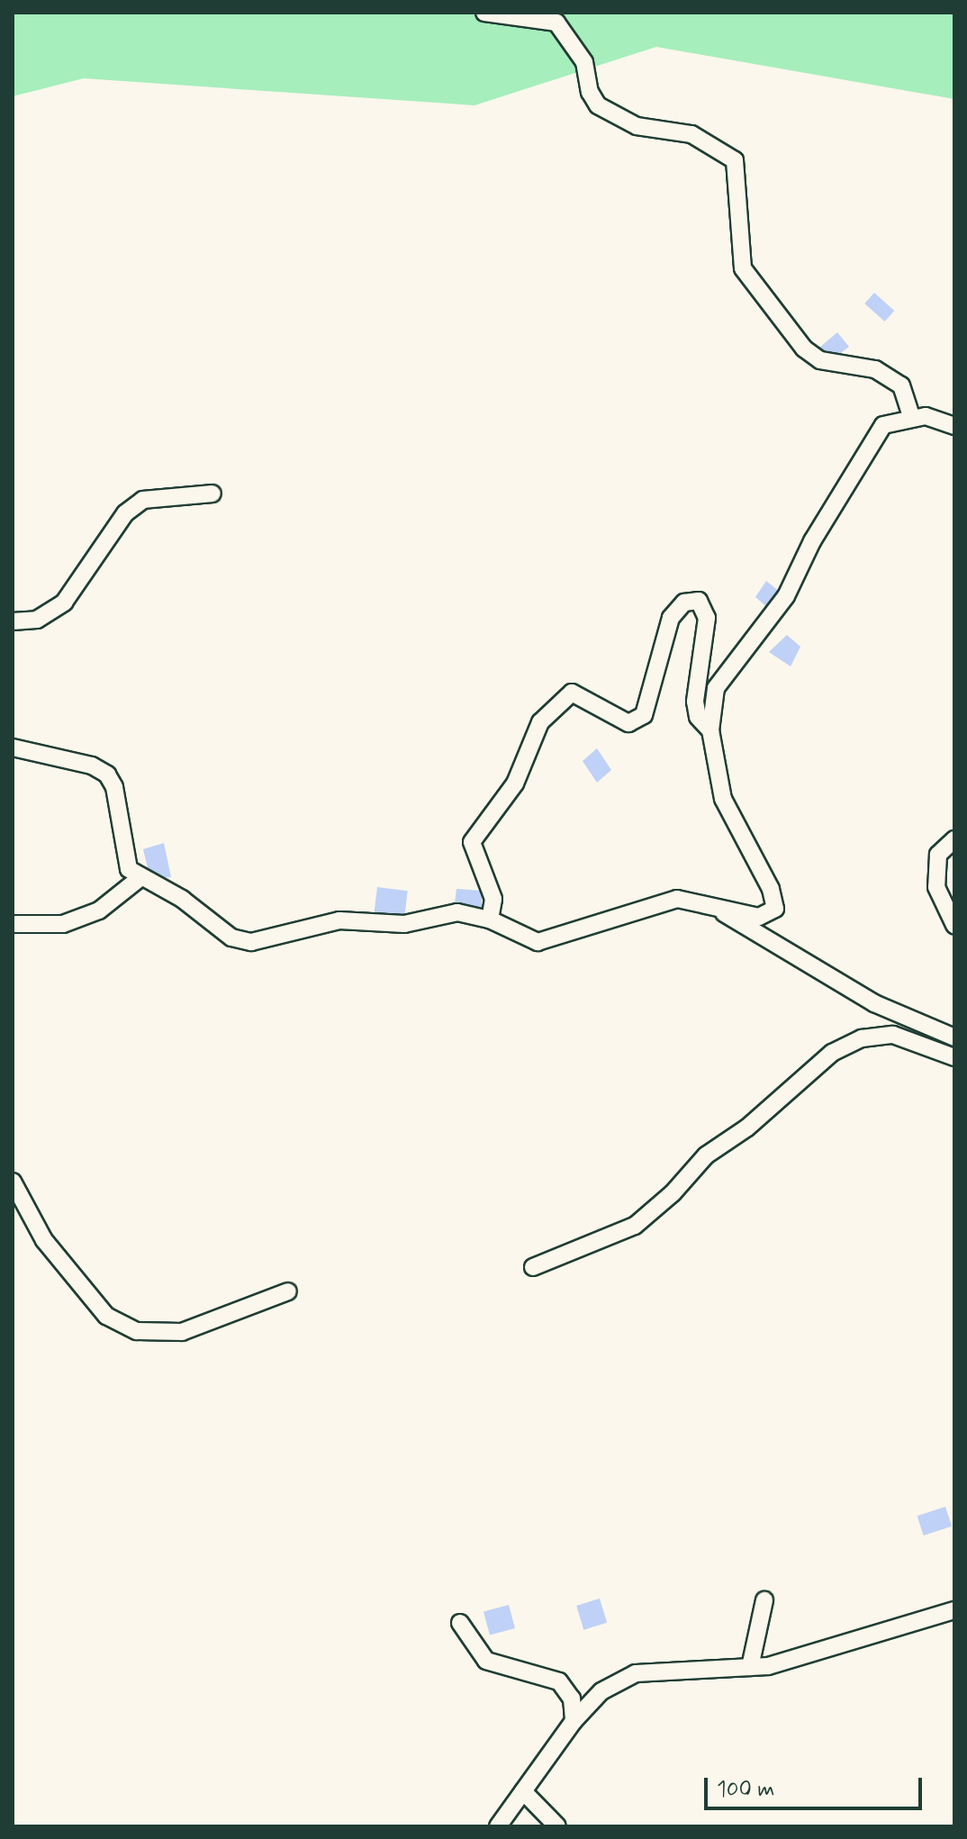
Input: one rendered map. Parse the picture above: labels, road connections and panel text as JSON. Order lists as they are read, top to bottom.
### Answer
{
  "scale_bar": "100 m"
}
